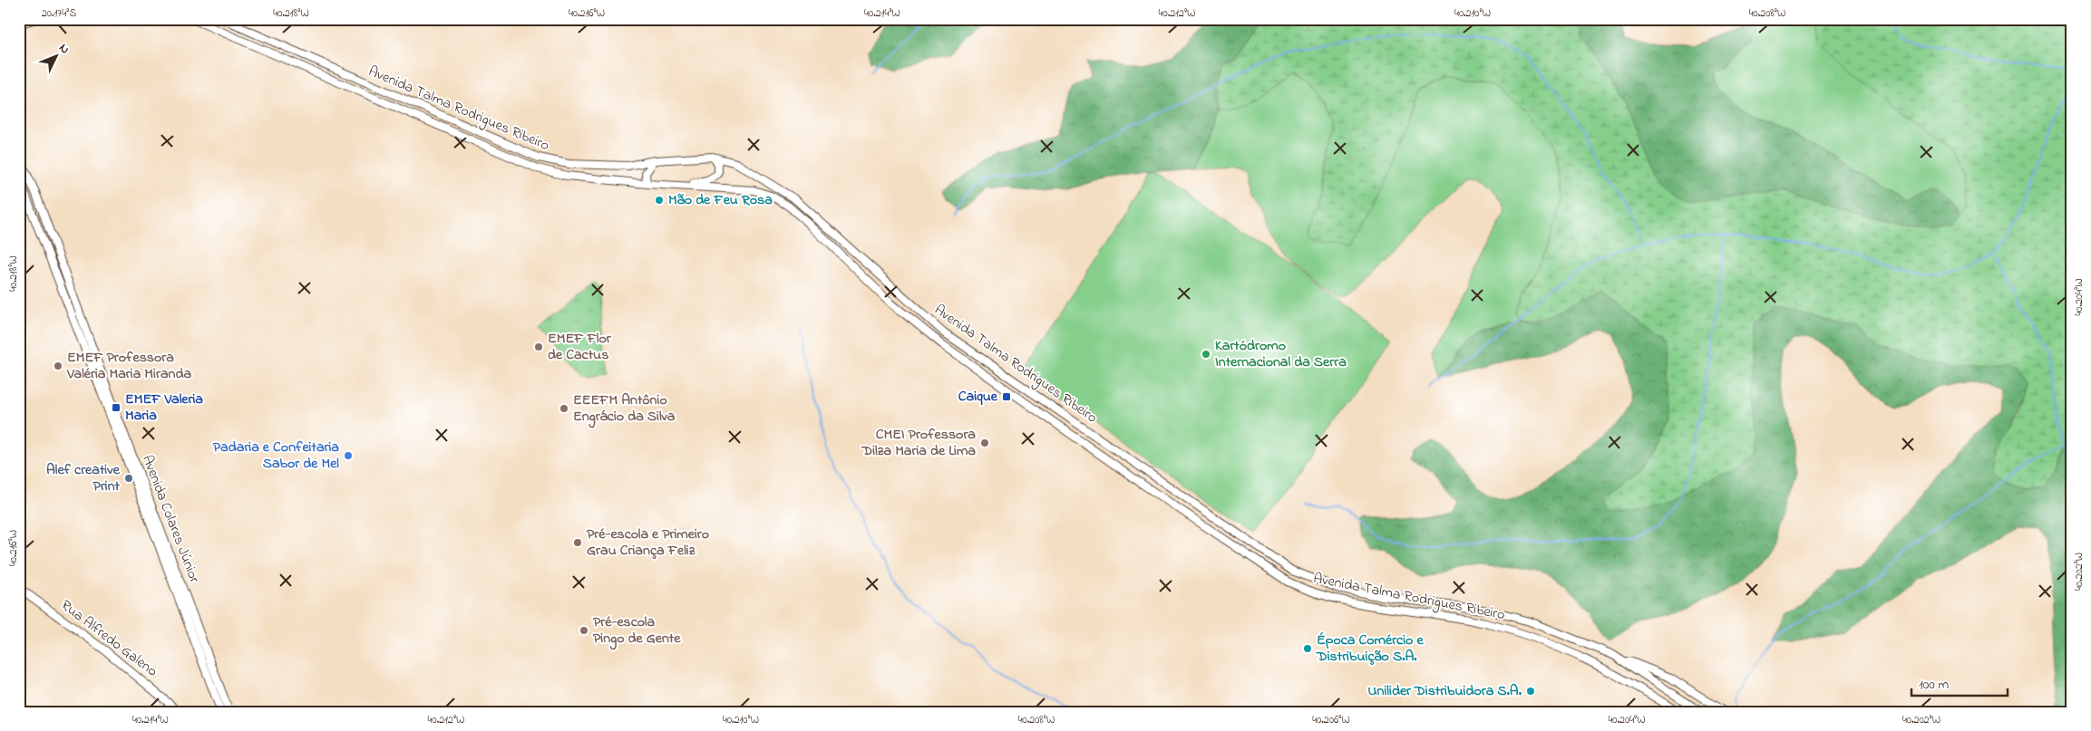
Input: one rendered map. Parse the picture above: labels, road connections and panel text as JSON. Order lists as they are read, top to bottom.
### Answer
{
  "streets": {
    "main road": ["Avenida Talma Rodrigues Ribeiro", "Avenida Colares Júnior", "Rua Alfredo Galeno"]
  },
  "places": {
    "other": [
      "Mão de Feu Rosa",
      "EMEF Flor de Cactus",
      "Kartódromo Internacional da Serra",
      "EMEF Professora Valéria Maria Miranda",
      "EEEFM Antônio Engrácio da Silva",
      "CMEI Professora Dilza Maria de Lima",
      "Padaria e Confeitaria Sabor de Mel",
      "Alef creative Print",
      "Pré-escola e Primeiro Grau Criança Feliz",
      "Pré-escola Pingo de Gente",
      "Época Comércio e Distribuição S.A.",
      "Unilider Distribuidora S.A."
    ],
    "transit": ["Caique", "EMEF Valeria Maria"]
  },
  "scale_bar": "100 m",
  "north": "top right",
  "coordinates": [
    "20.174°S",
    "40.218°W",
    "40.216°W",
    "40.214°W",
    "40.212°W",
    "40.210°W",
    "40.208°W",
    "40.204°W",
    "40.202°W",
    "40.206°W"
  ]
}
